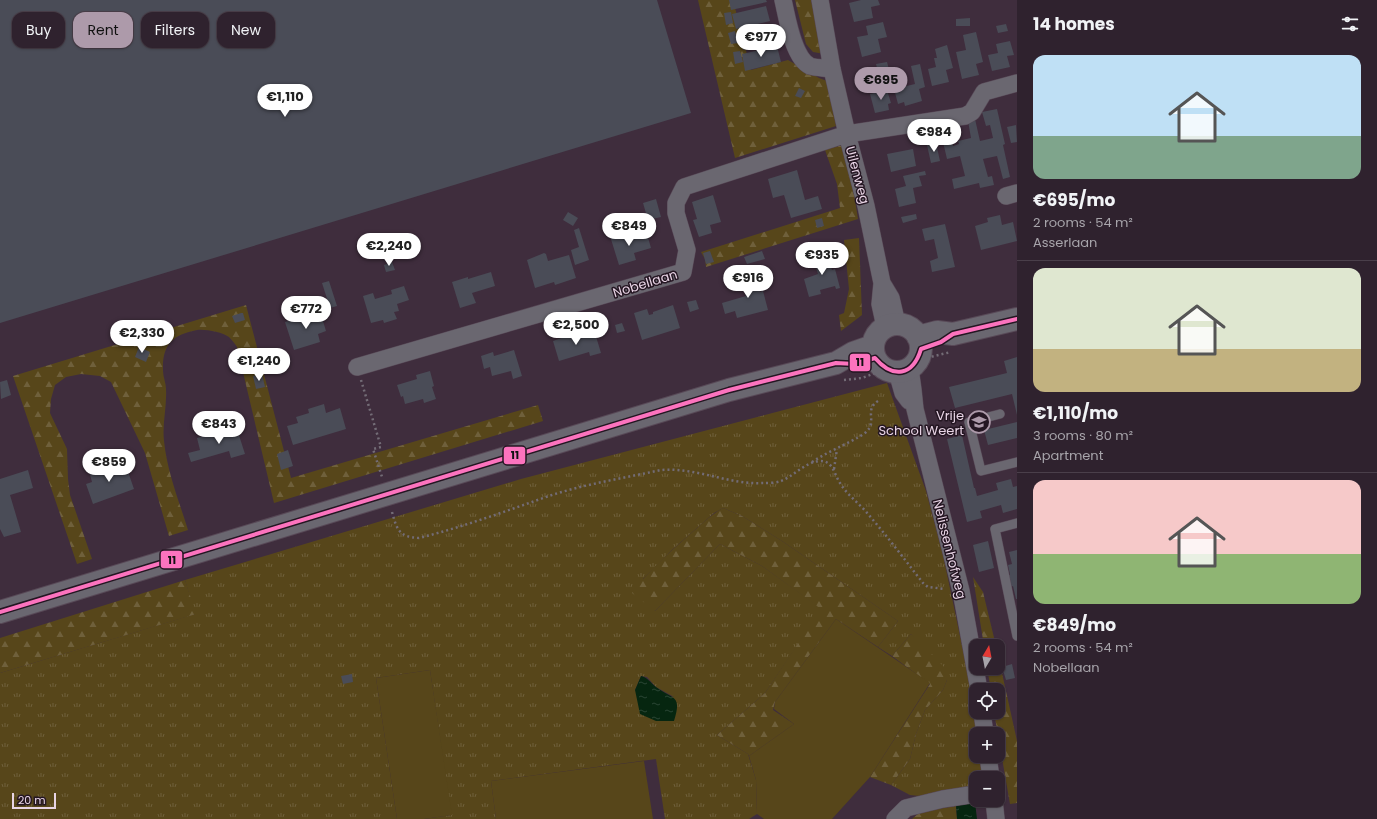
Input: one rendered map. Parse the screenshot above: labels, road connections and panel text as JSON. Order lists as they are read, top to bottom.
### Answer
{
  "streets": {
    "street": ["Uilenweg", "Nobellaan", "Nelissenhofweg"]
  },
  "crossings": [
    ["Uilenweg", "Nobellaan"]
  ],
  "places": {
    "school or university": ["Vrije School Weert"]
  },
  "lines": ["transit line 11"],
  "scale_bar": "20 m",
  "north": "top",
  "page": {
    "heading": "14 homes",
    "chip": [
      "Buy",
      "Rent",
      "Filters",
      "New"
    ],
    "price": [
      "€977",
      "€695",
      "€1,110",
      "€984",
      "€849",
      "€2,240",
      "€935",
      "€916",
      "€772",
      "€2,500",
      "€2,330",
      "€1,240",
      "€843",
      "€859"
    ],
    "list": [
      {
        "name": "€695/mo",
        "note": "2 rooms · 54 m² · Asserlaan"
      },
      {
        "name": "€1,110/mo",
        "note": "3 rooms · 80 m² · Apartment"
      },
      {
        "name": "€849/mo",
        "note": "2 rooms · 54 m² · Nobellaan"
      }
    ],
    "map_buttons": ["+", "−"],
    "scale": "20 m"
  }
}
